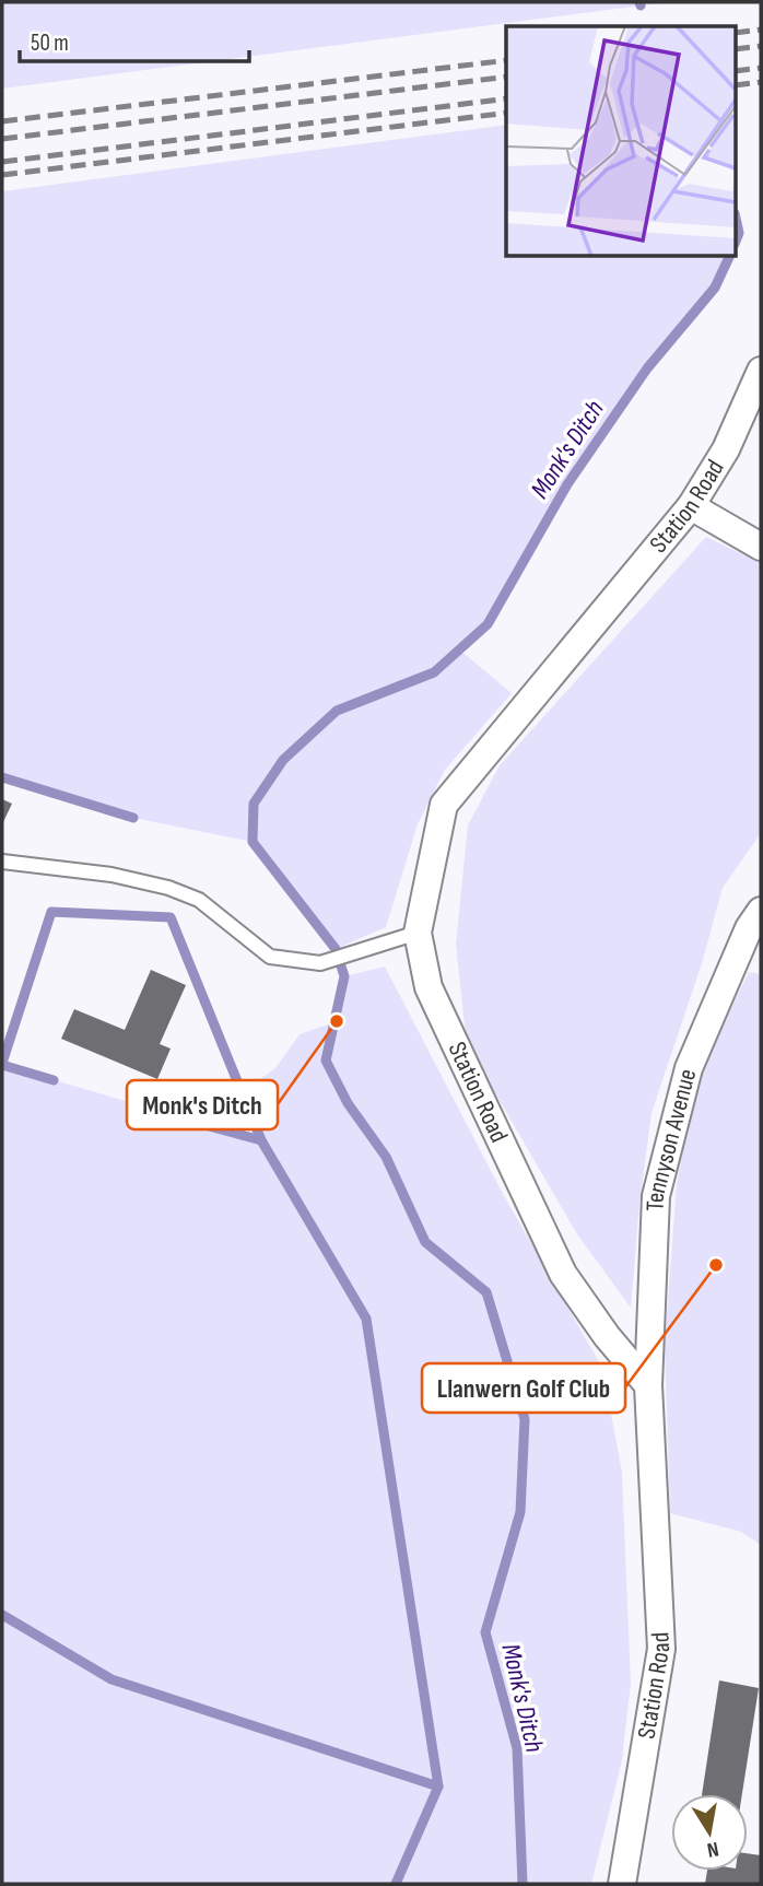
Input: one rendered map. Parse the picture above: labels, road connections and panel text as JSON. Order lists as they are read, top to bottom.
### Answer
{
  "streets": {
    "street": ["Station Road", "Tennyson Avenue"]
  },
  "crossings": [
    ["Station Road", "Tennyson Avenue"]
  ],
  "water": ["Monk's Ditch"],
  "places": ["Monk's Ditch", "Llanwern Golf Club"],
  "scale_bar": "50 m",
  "north": "bottom"
}
